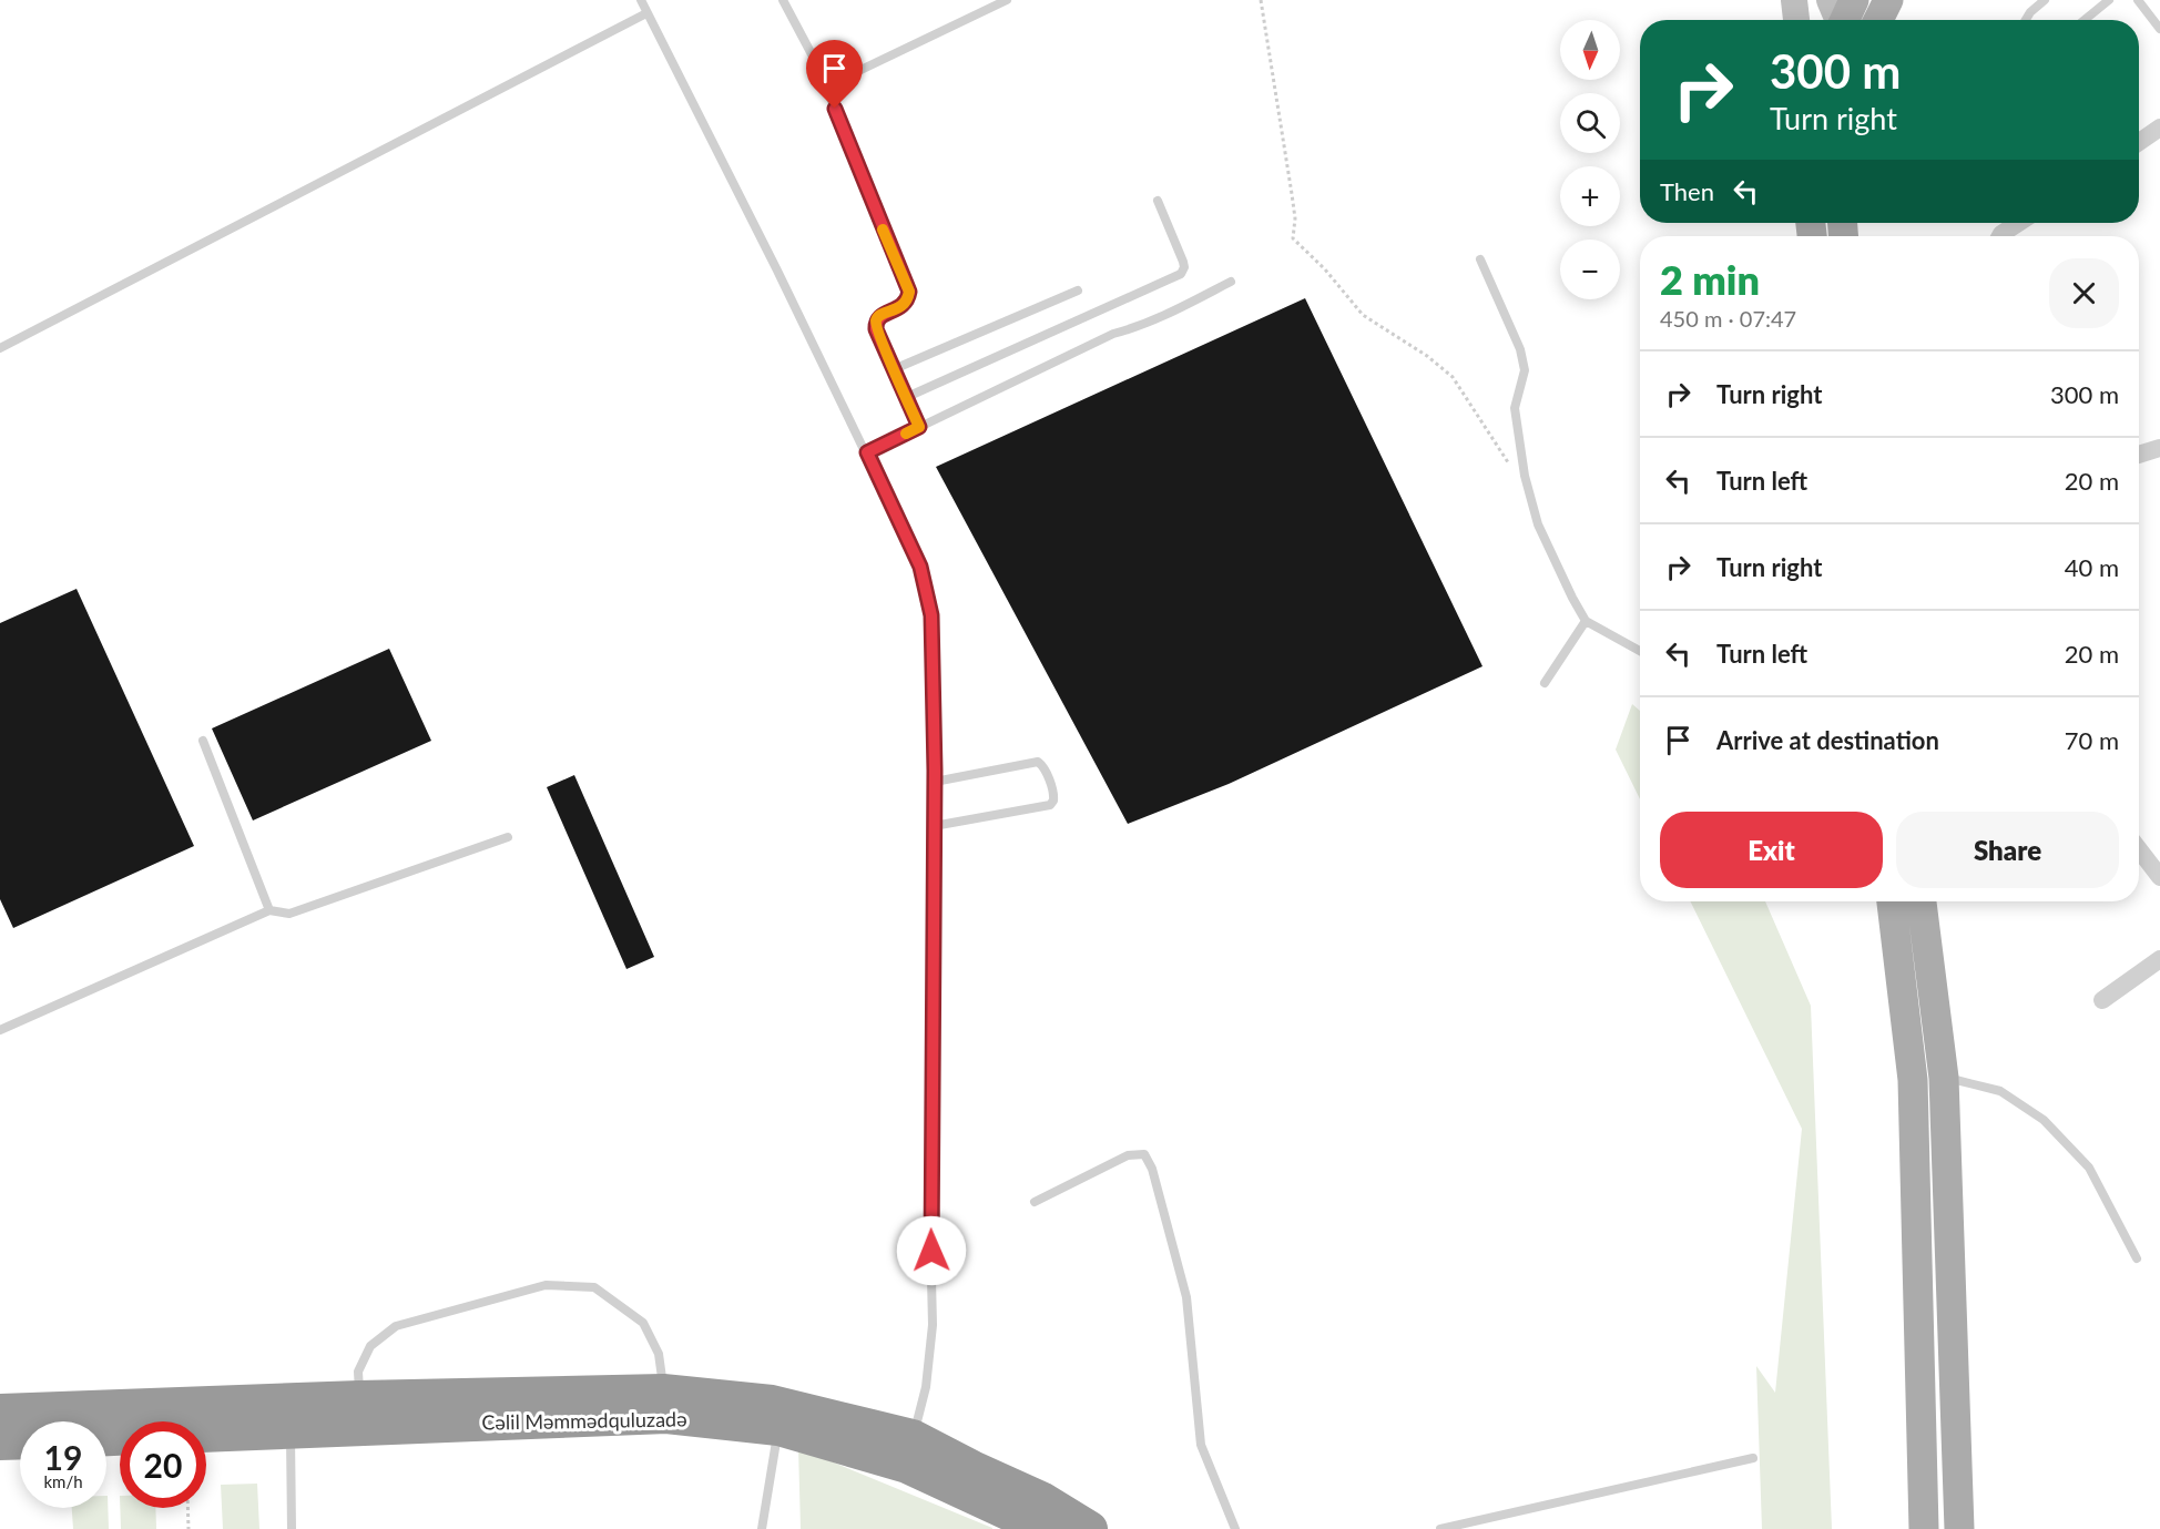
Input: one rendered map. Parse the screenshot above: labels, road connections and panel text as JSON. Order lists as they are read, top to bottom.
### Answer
{
  "streets": {
    "highway": ["Cəlil Məmmədquluzadə"]
  },
  "north": "bottom",
  "page": {
    "map_buttons": ["+", "−"],
    "turn": ["300 m", "Turn right"],
    "then": "Then",
    "heading": ["2 min", "450 m · 07:47"],
    "list": [
      {
        "name": "Turn right",
        "value": "300 m"
      },
      {
        "name": "Turn left",
        "value": "20 m"
      },
      {
        "name": "Turn right",
        "value": "40 m"
      },
      {
        "name": "Turn left",
        "value": "20 m"
      },
      {
        "name": "Arrive at destination",
        "value": "70 m"
      }
    ],
    "buttons": ["Exit", "Share"],
    "speed": "19 km/h",
    "limit": "20"
  }
}
